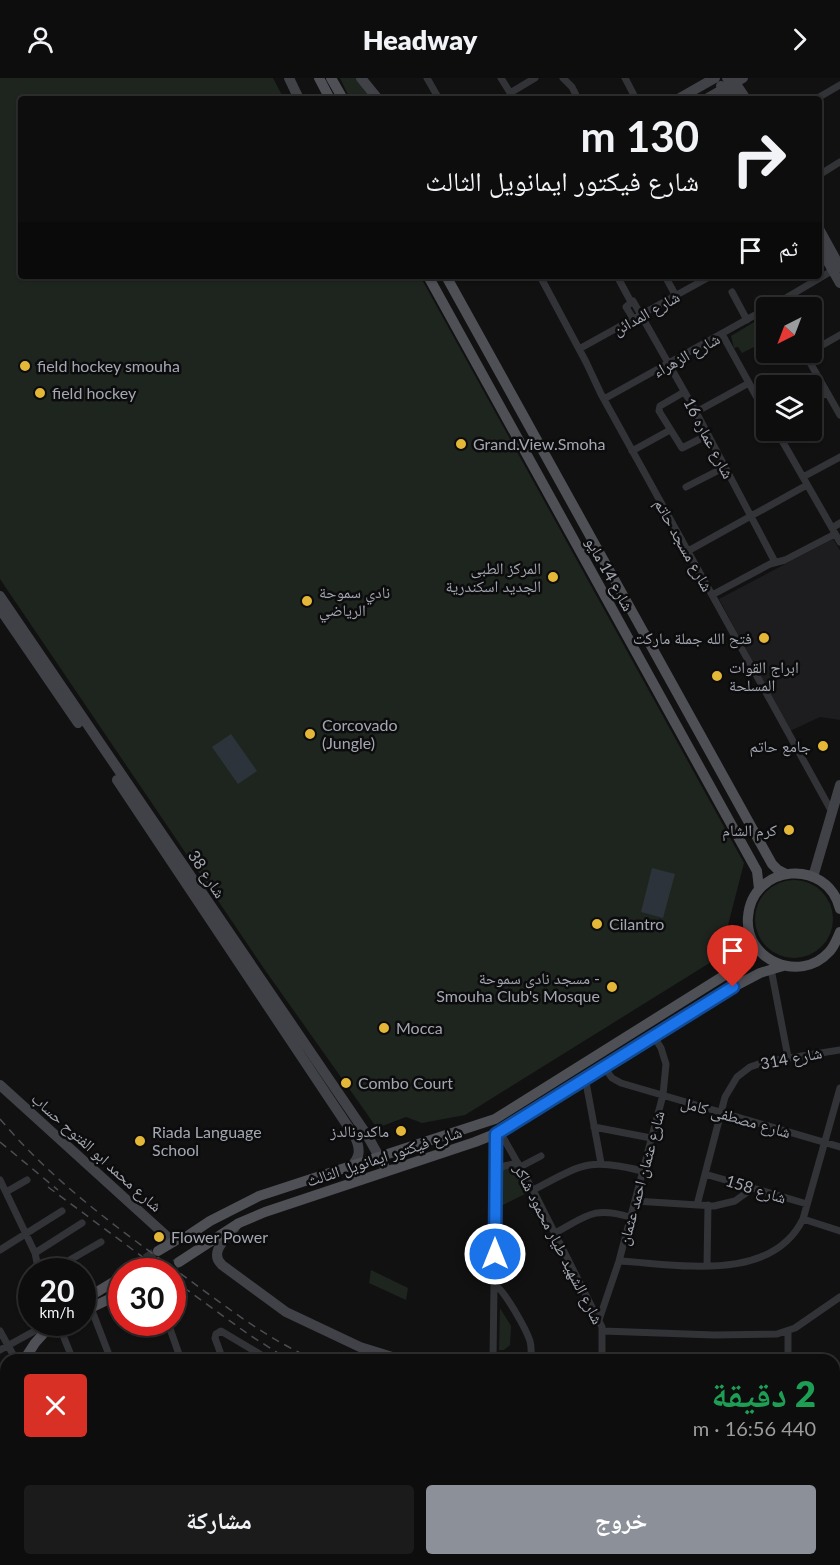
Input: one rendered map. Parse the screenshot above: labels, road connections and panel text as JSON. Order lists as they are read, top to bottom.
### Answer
{
  "streets": {
    "main road": ["شارع 14 مايو", "شارع فيكتور ايمانويل الثالث"],
    "street": [
      "شارع المدائن",
      "شارع الزهراء",
      "شارع عماره 16",
      "شارع مسجد حاتم",
      "شارع 38",
      "شارع 314",
      "شارع مصطفى كامل",
      "شارع محمد ابو الفتوح حساب",
      "شارع عثمان احمد عثمان",
      "شارع 158",
      "شارع الشهيد طيار محمود شاكر"
    ]
  },
  "crossings": [
    ["شارع المدائن", "شارع عماره 16"],
    ["شارع المدائن", "شارع مسجد حاتم"],
    ["شارع الزهراء", "شارع عماره 16"],
    ["شارع الزهراء", "شارع مسجد حاتم"],
    ["شارع 38", "شارع فيكتور ايمانويل الثالث"],
    ["شارع 314", "شارع مصطفى كامل"],
    ["شارع 314", "شارع 158"],
    ["شارع مصطفى كامل", "شارع فيكتور ايمانويل الثالث"],
    ["شارع مصطفى كامل", "شارع عثمان احمد عثمان"],
    ["شارع محمد ابو الفتوح حساب", "شارع فيكتور ايمانويل الثالث"],
    ["شارع فيكتور ايمانويل الثالث", "شارع عثمان احمد عثمان"],
    ["شارع فيكتور ايمانويل الثالث", "شارع الشهيد طيار محمود شاكر"],
    ["شارع عثمان احمد عثمان", "شارع الشهيد طيار محمود شاكر"]
  ],
  "places": [
    "field hockey smouha",
    "field hockey",
    "Grand.View.Smoha",
    "المركز الطبى الجديد اسكندرية",
    "نادي سموحة الرياضي",
    "فتح الله جملة ماركت",
    "ابراج القوات المسلحة",
    "Corcovado (Jungle)",
    "جامع حاتم",
    "كرم الشام",
    "Cilantro",
    "مسجد نادى سموحة - Smouha Club's Mosque",
    "Mocca",
    "Combo Court",
    "ماكدونالدز",
    "Riada Language School",
    "Flower Power"
  ],
  "north": "bottom left",
  "page": {
    "header": "Headway",
    "turn": ["130 m", "شارع فيكتور ايمانويل الثالث"],
    "then": "ثم",
    "speed": "20 km/h",
    "limit": "30",
    "heading": ["2 دقيقة", "440 m · 16:56"],
    "buttons": ["خروج", "مشاركة"]
  }
}
